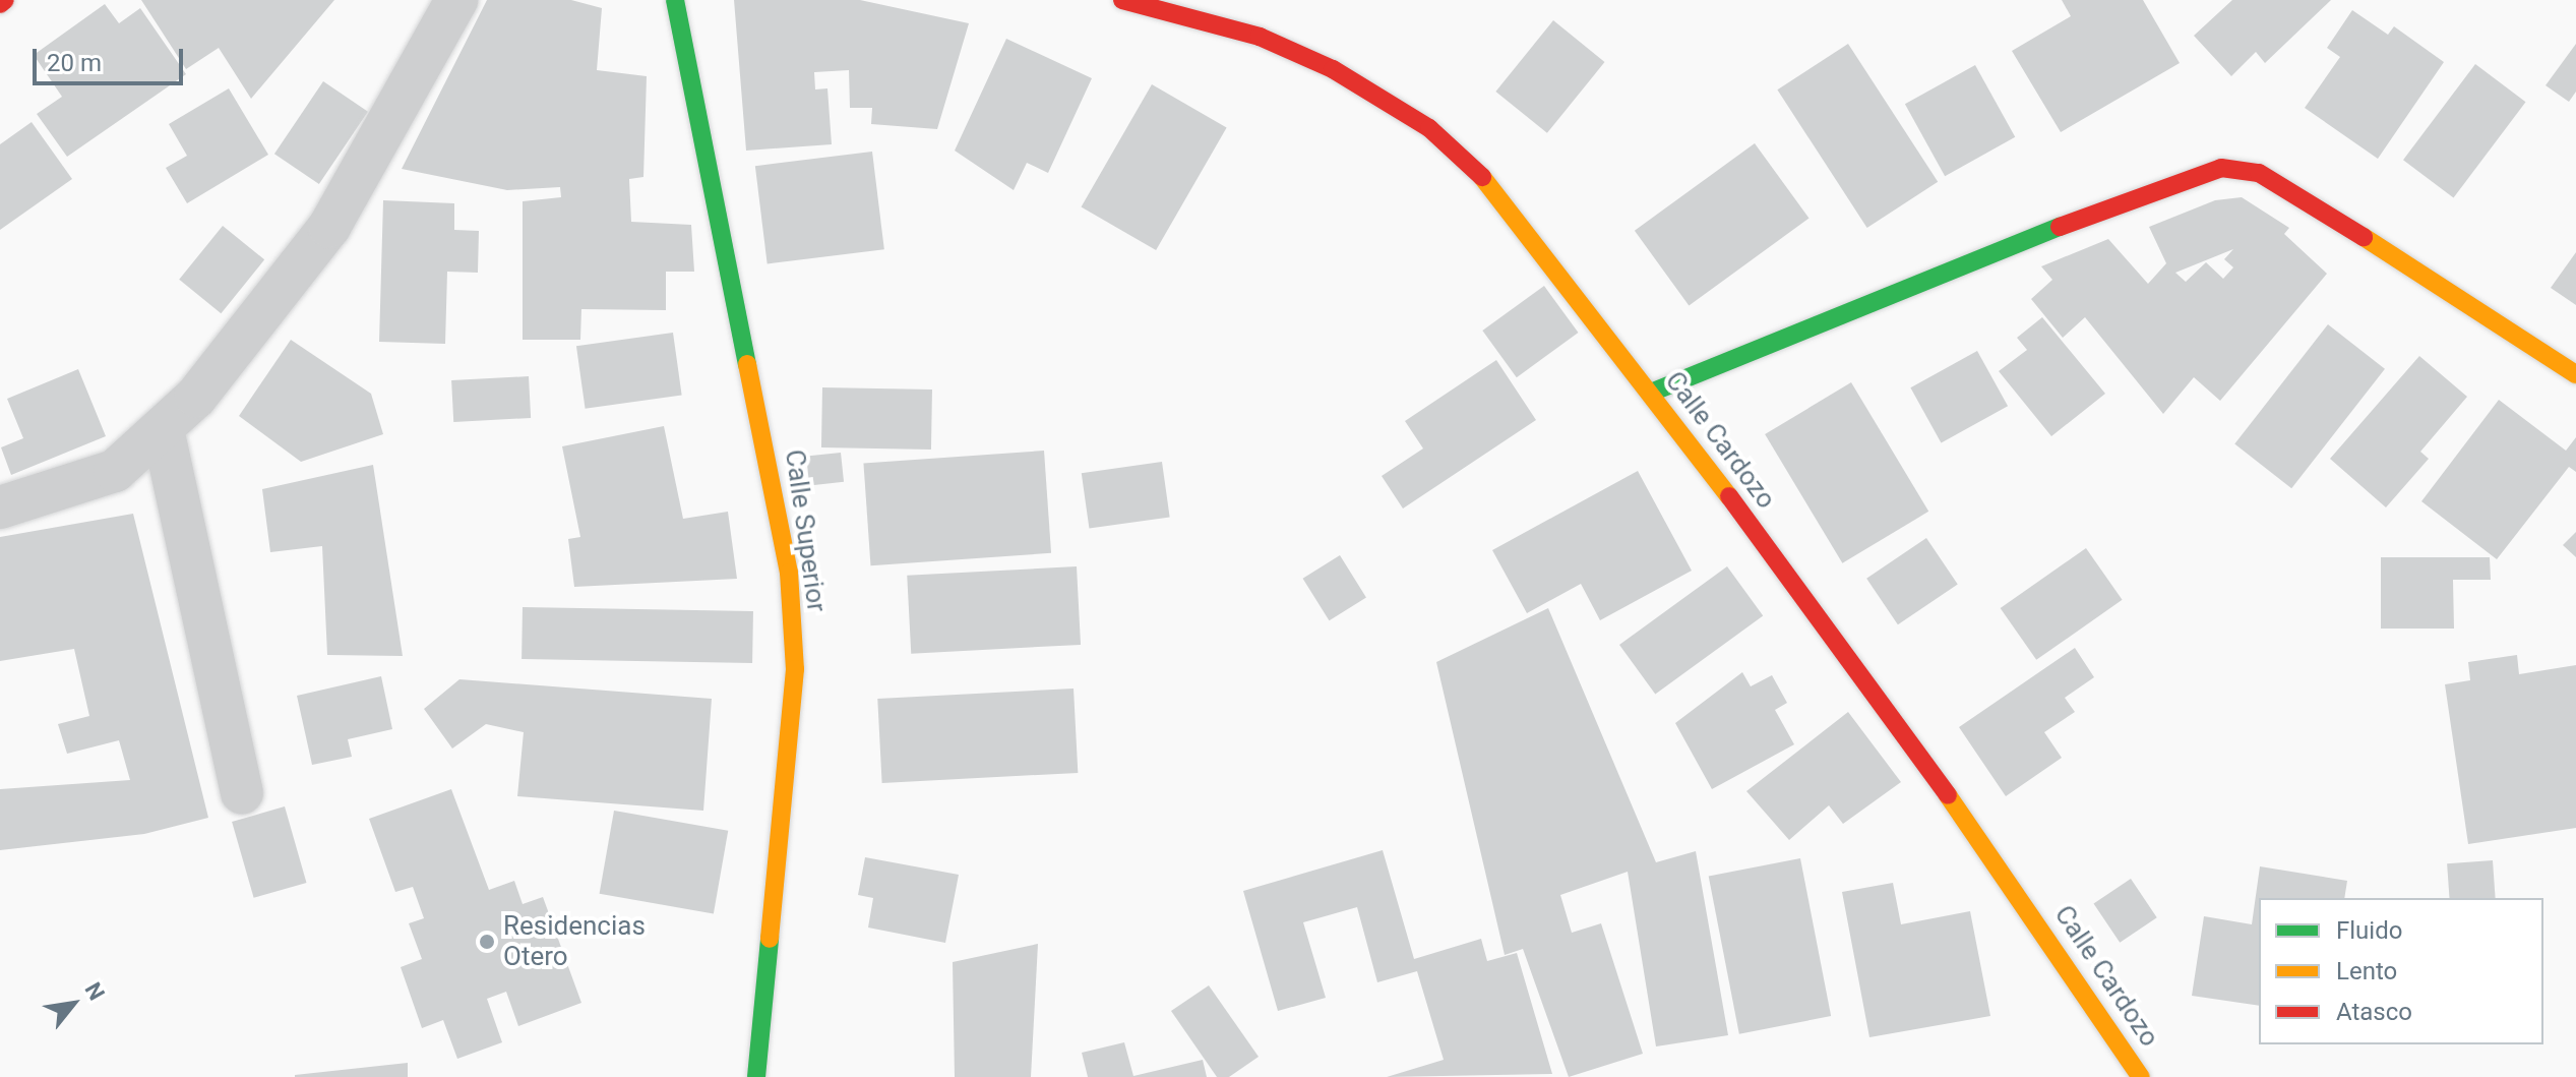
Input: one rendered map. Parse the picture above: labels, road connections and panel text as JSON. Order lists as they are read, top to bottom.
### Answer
{
  "streets": {
    "street": ["Calle Cardozo", "Calle Superior"]
  },
  "places": ["Residencias Otero"],
  "legend": ["Fluido", "Lento", "Atasco"],
  "scale_bar": "20 m",
  "north": "top right"
}
